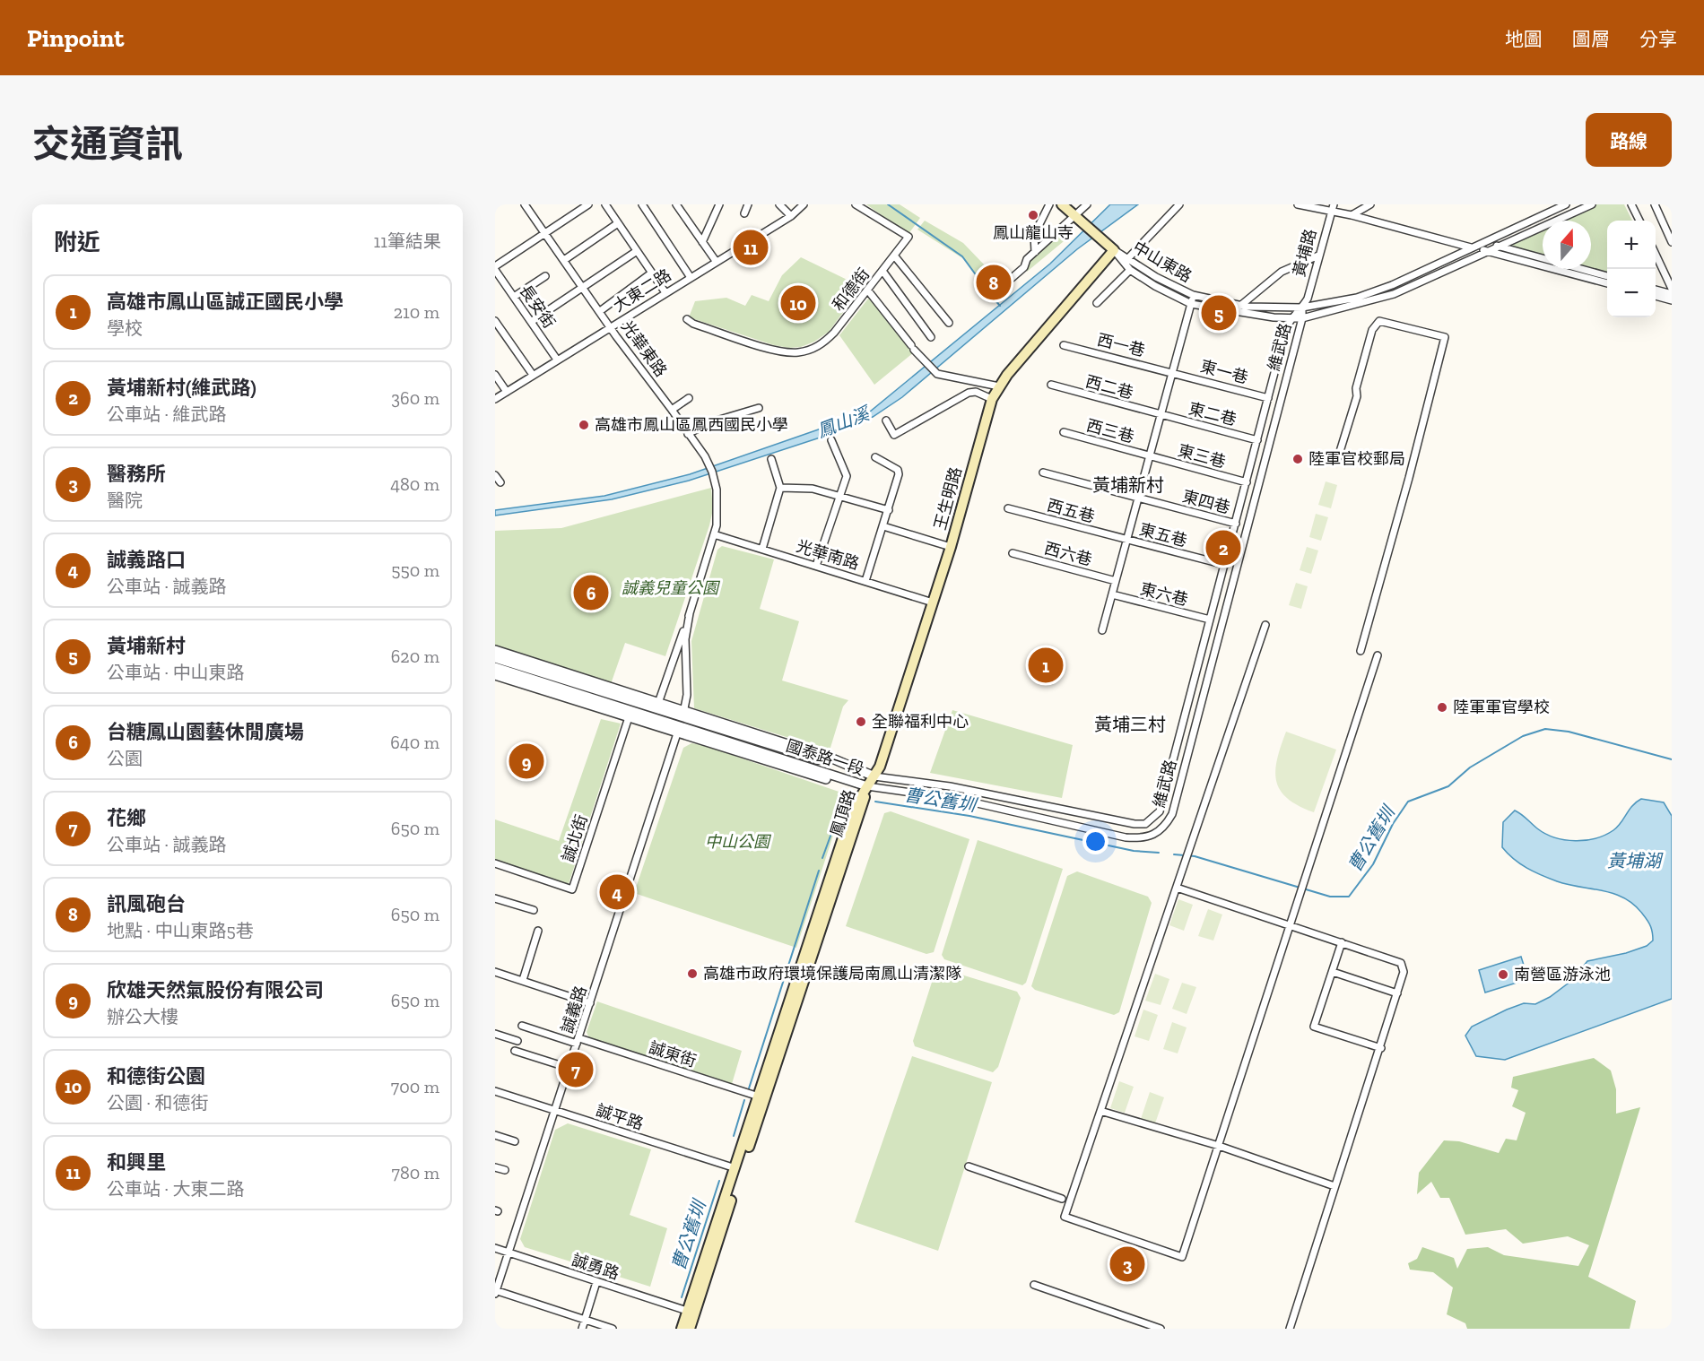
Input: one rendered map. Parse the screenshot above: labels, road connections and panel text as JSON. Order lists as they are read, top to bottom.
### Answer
{
  "streets": {
    "main road": ["王生明路", "鳳頂路"],
    "street": [
      "黃埔路",
      "中山東路",
      "和德街",
      "大東二路",
      "長安街",
      "西一巷",
      "維武路",
      "光華東路",
      "東一巷",
      "西二巷",
      "東二巷",
      "西三巷",
      "東三巷",
      "東四巷",
      "西五巷",
      "東五巷",
      "西六巷",
      "光華南路",
      "東六巷",
      "國泰路一段",
      "誠北街",
      "誠義路",
      "誠東街",
      "誠平路",
      "誠勇路"
    ]
  },
  "crossings": [
    ["黃埔路", "中山東路"],
    ["黃埔路", "維武路"],
    ["中山東路", "維武路"],
    ["中山東路", "王生明路"],
    ["大東二路", "長安街"],
    ["大東二路", "光華東路"],
    ["西一巷", "東一巷"],
    ["維武路", "東一巷"],
    ["維武路", "東二巷"],
    ["維武路", "東三巷"],
    ["維武路", "王生明路"],
    ["維武路", "東四巷"],
    ["維武路", "東五巷"],
    ["維武路", "東六巷"],
    ["維武路", "國泰路一段"],
    ["維武路", "鳳頂路"],
    ["光華東路", "光華南路"],
    ["西二巷", "東二巷"],
    ["西三巷", "東三巷"],
    ["王生明路", "光華南路"],
    ["王生明路", "國泰路一段"],
    ["王生明路", "鳳頂路"],
    ["西五巷", "東五巷"],
    ["國泰路一段", "鳳頂路"],
    ["國泰路一段", "誠北街"],
    ["國泰路一段", "誠義路"],
    ["鳳頂路", "誠東街"],
    ["鳳頂路", "誠平路"],
    ["鳳頂路", "誠勇路"],
    ["誠義路", "誠東街"],
    ["誠義路", "誠平路"],
    ["誠義路", "誠勇路"]
  ],
  "districts": ["黃埔新村", "黃埔三村"],
  "water": ["鳳山溪", "曹公舊圳", "黃埔湖"],
  "parks": ["誠義兒童公園", "中山公園"],
  "places": [
    "鳳山龍山寺",
    "高雄市鳳山區鳳西國民小學",
    "陸軍官校郵局",
    "陸軍軍官學校",
    "全聯福利中心",
    "高雄市政府環境保護局南鳳山清潔隊",
    "南營區游泳池"
  ],
  "north": "top",
  "page": {
    "header": "Pinpoint",
    "nav": ["地圖", "圖層", "分享"],
    "title": "交通資訊",
    "buttons": "路線",
    "heading": ["附近", "11筆結果"],
    "map_buttons": ["+", "−"],
    "pins": [
      "11",
      "8",
      "10",
      "5",
      "2",
      "6",
      "1",
      "9",
      "4",
      "7",
      "3"
    ],
    "list": [
      {
        "mark": "1",
        "name": "高雄市鳳山區誠正國民小學",
        "note": "學校",
        "value": "210 m"
      },
      {
        "mark": "2",
        "name": "黃埔新村(維武路)",
        "note": "公車站 · 維武路",
        "value": "360 m"
      },
      {
        "mark": "3",
        "name": "醫務所",
        "note": "醫院",
        "value": "480 m"
      },
      {
        "mark": "4",
        "name": "誠義路口",
        "note": "公車站 · 誠義路",
        "value": "550 m"
      },
      {
        "mark": "5",
        "name": "黃埔新村",
        "note": "公車站 · 中山東路",
        "value": "620 m"
      },
      {
        "mark": "6",
        "name": "台糖鳳山園藝休閒廣場",
        "note": "公園",
        "value": "640 m"
      },
      {
        "mark": "7",
        "name": "花鄉",
        "note": "公車站 · 誠義路",
        "value": "650 m"
      },
      {
        "mark": "8",
        "name": "訊風砲台",
        "note": "地點 · 中山東路5巷",
        "value": "650 m"
      },
      {
        "mark": "9",
        "name": "欣雄天然氣股份有限公司",
        "note": "辦公大樓",
        "value": "650 m"
      },
      {
        "mark": "10",
        "name": "和德街公園",
        "note": "公園 · 和德街",
        "value": "700 m"
      },
      {
        "mark": "11",
        "name": "和興里",
        "note": "公車站 · 大東二路",
        "value": "780 m"
      }
    ]
  }
}
